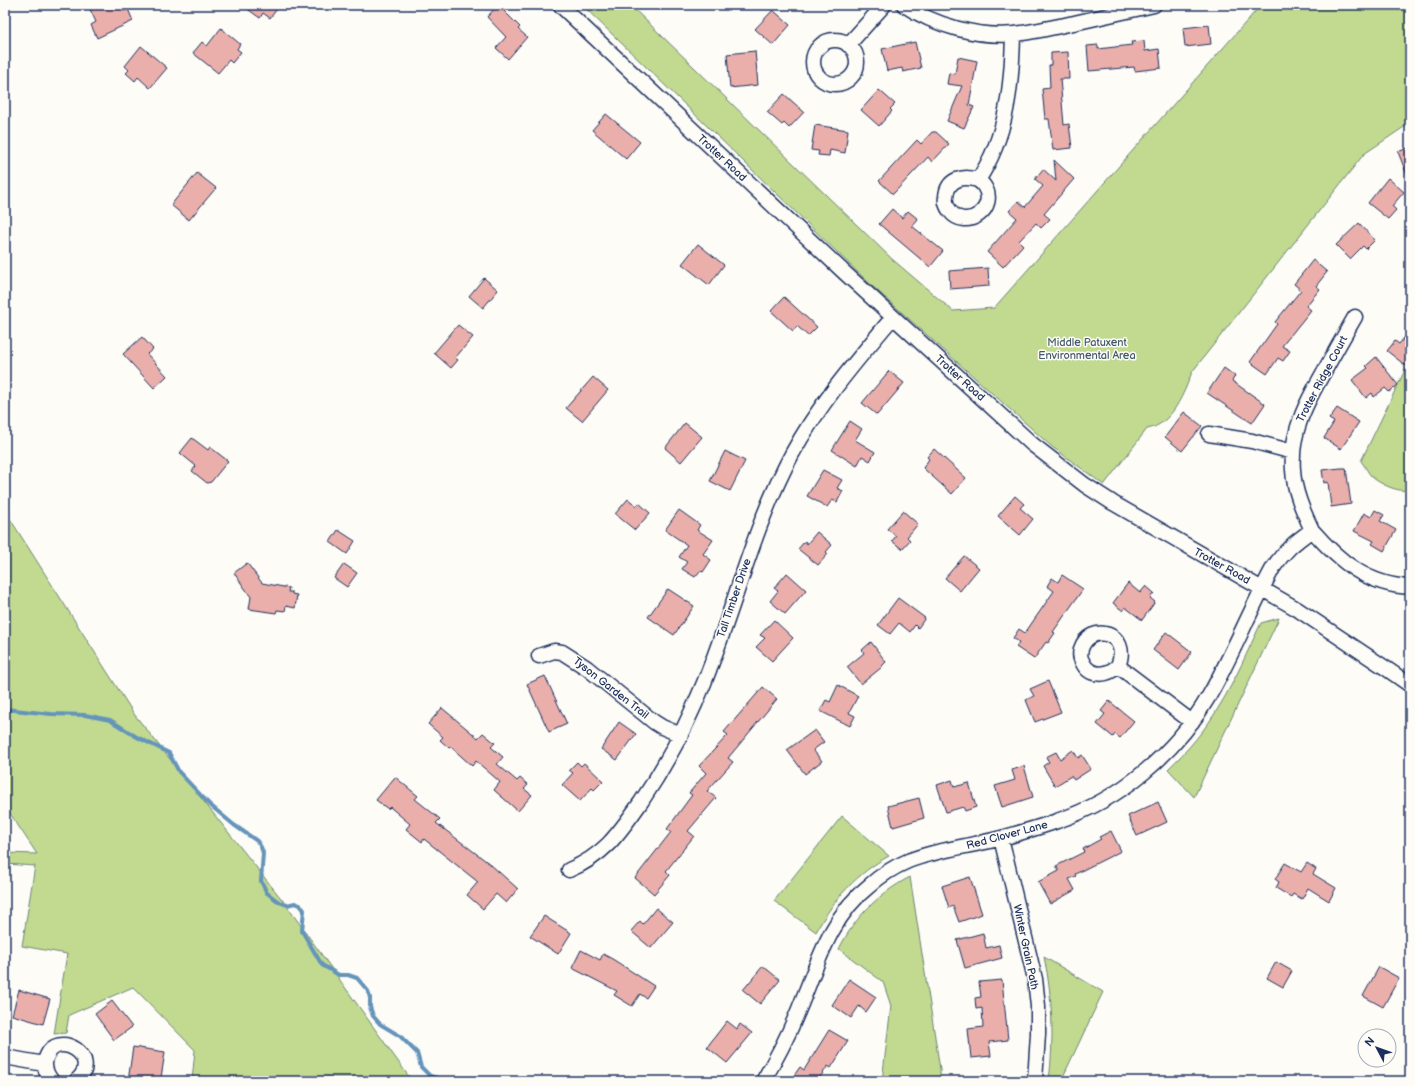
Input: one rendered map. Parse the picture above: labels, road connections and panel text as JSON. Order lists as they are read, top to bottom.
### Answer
{
  "streets": {
    "street": [
      "Trotter Road",
      "Trotter Ridge Court",
      "Tall Timber Drive",
      "Tyson Garden Trail",
      "Red Clover Lane",
      "Winter Grain Path"
    ]
  },
  "crossings": [
    ["Trotter Road", "Tall Timber Drive"],
    ["Trotter Road", "Red Clover Lane"],
    ["Tall Timber Drive", "Tyson Garden Trail"],
    ["Red Clover Lane", "Winter Grain Path"]
  ],
  "parks": ["Middle Patuxent Environmental Area"],
  "north": "top left"
}
